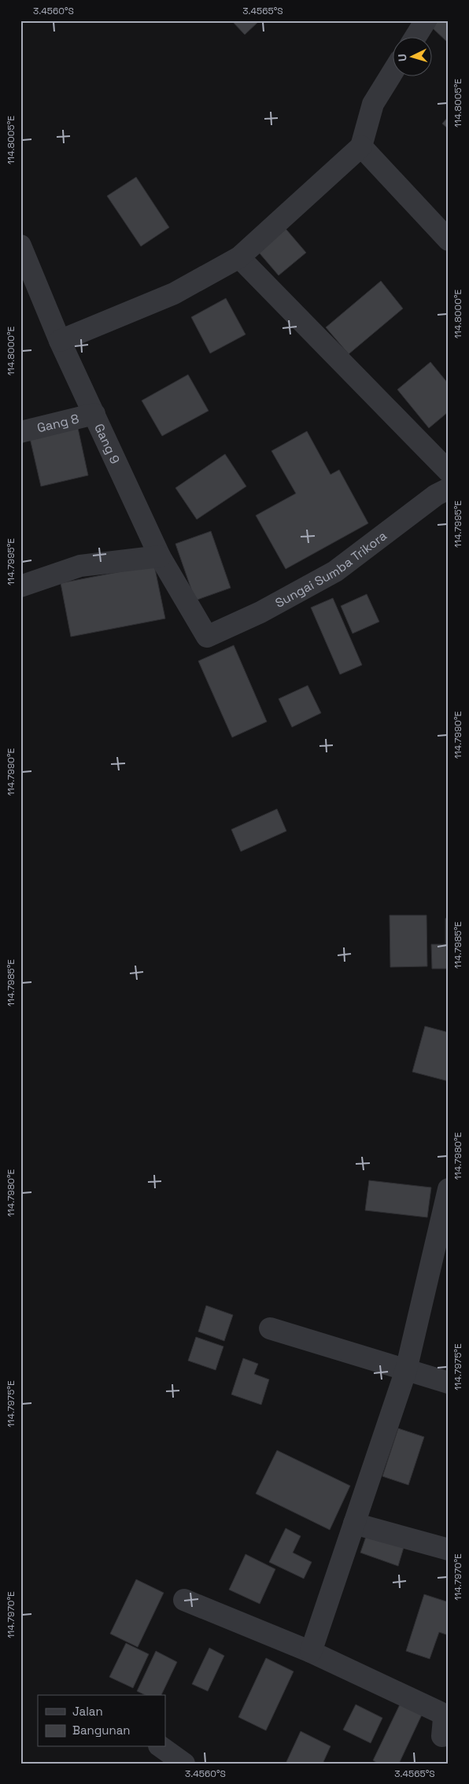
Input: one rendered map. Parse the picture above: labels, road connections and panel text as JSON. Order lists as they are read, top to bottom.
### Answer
{
  "streets": {
    "street": ["Gang 8", "Gang 9", "Sungai Sumba Trikora"]
  },
  "crossings": [
    ["Gang 8", "Gang 9"],
    ["Gang 9", "Sungai Sumba Trikora"]
  ],
  "legend": ["Jalan", "Bangunan"],
  "north": "left",
  "coordinates": [
    "3.4560°S",
    "3.4565°S",
    "114.8005°E",
    "114.8000°E",
    "114.7995°E",
    "114.7990°E",
    "114.7985°E",
    "114.7980°E",
    "114.7975°E",
    "114.7970°E"
  ]
}
